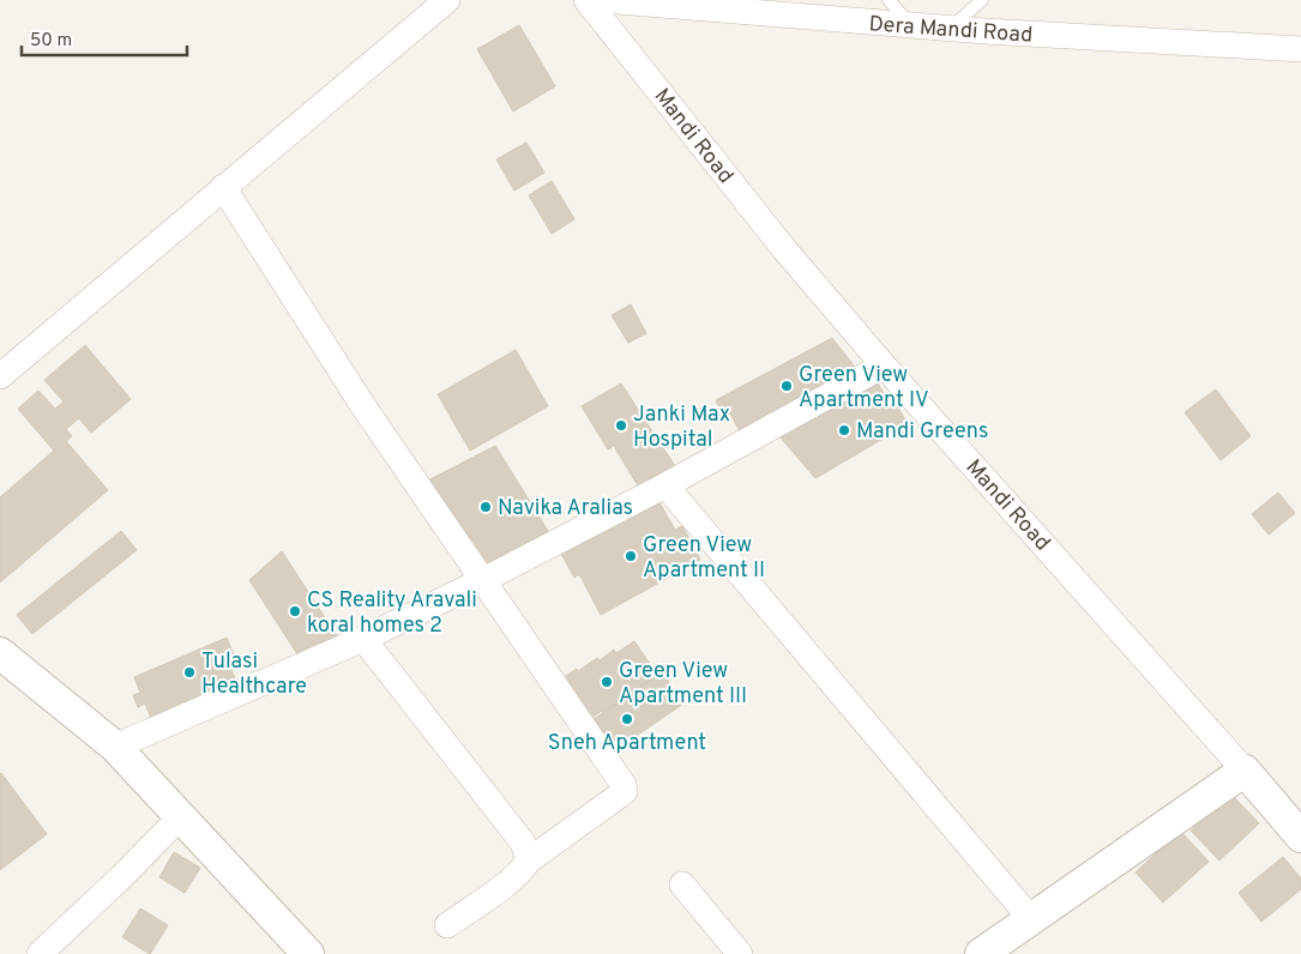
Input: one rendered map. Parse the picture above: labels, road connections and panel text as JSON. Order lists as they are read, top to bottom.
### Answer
{
  "streets": {
    "street": ["Dera Mandi Road", "Mandi Road"]
  },
  "places": [
    "Green View Apartment IV",
    "Janki Max Hospital",
    "Mandi Greens",
    "Navika Aralias",
    "Green View Apartment II",
    "CS Reality Aravali koral homes 2",
    "Tulasi Healthcare",
    "Green View Apartment III",
    "Sneh Apartment"
  ],
  "scale_bar": "50 m"
}
